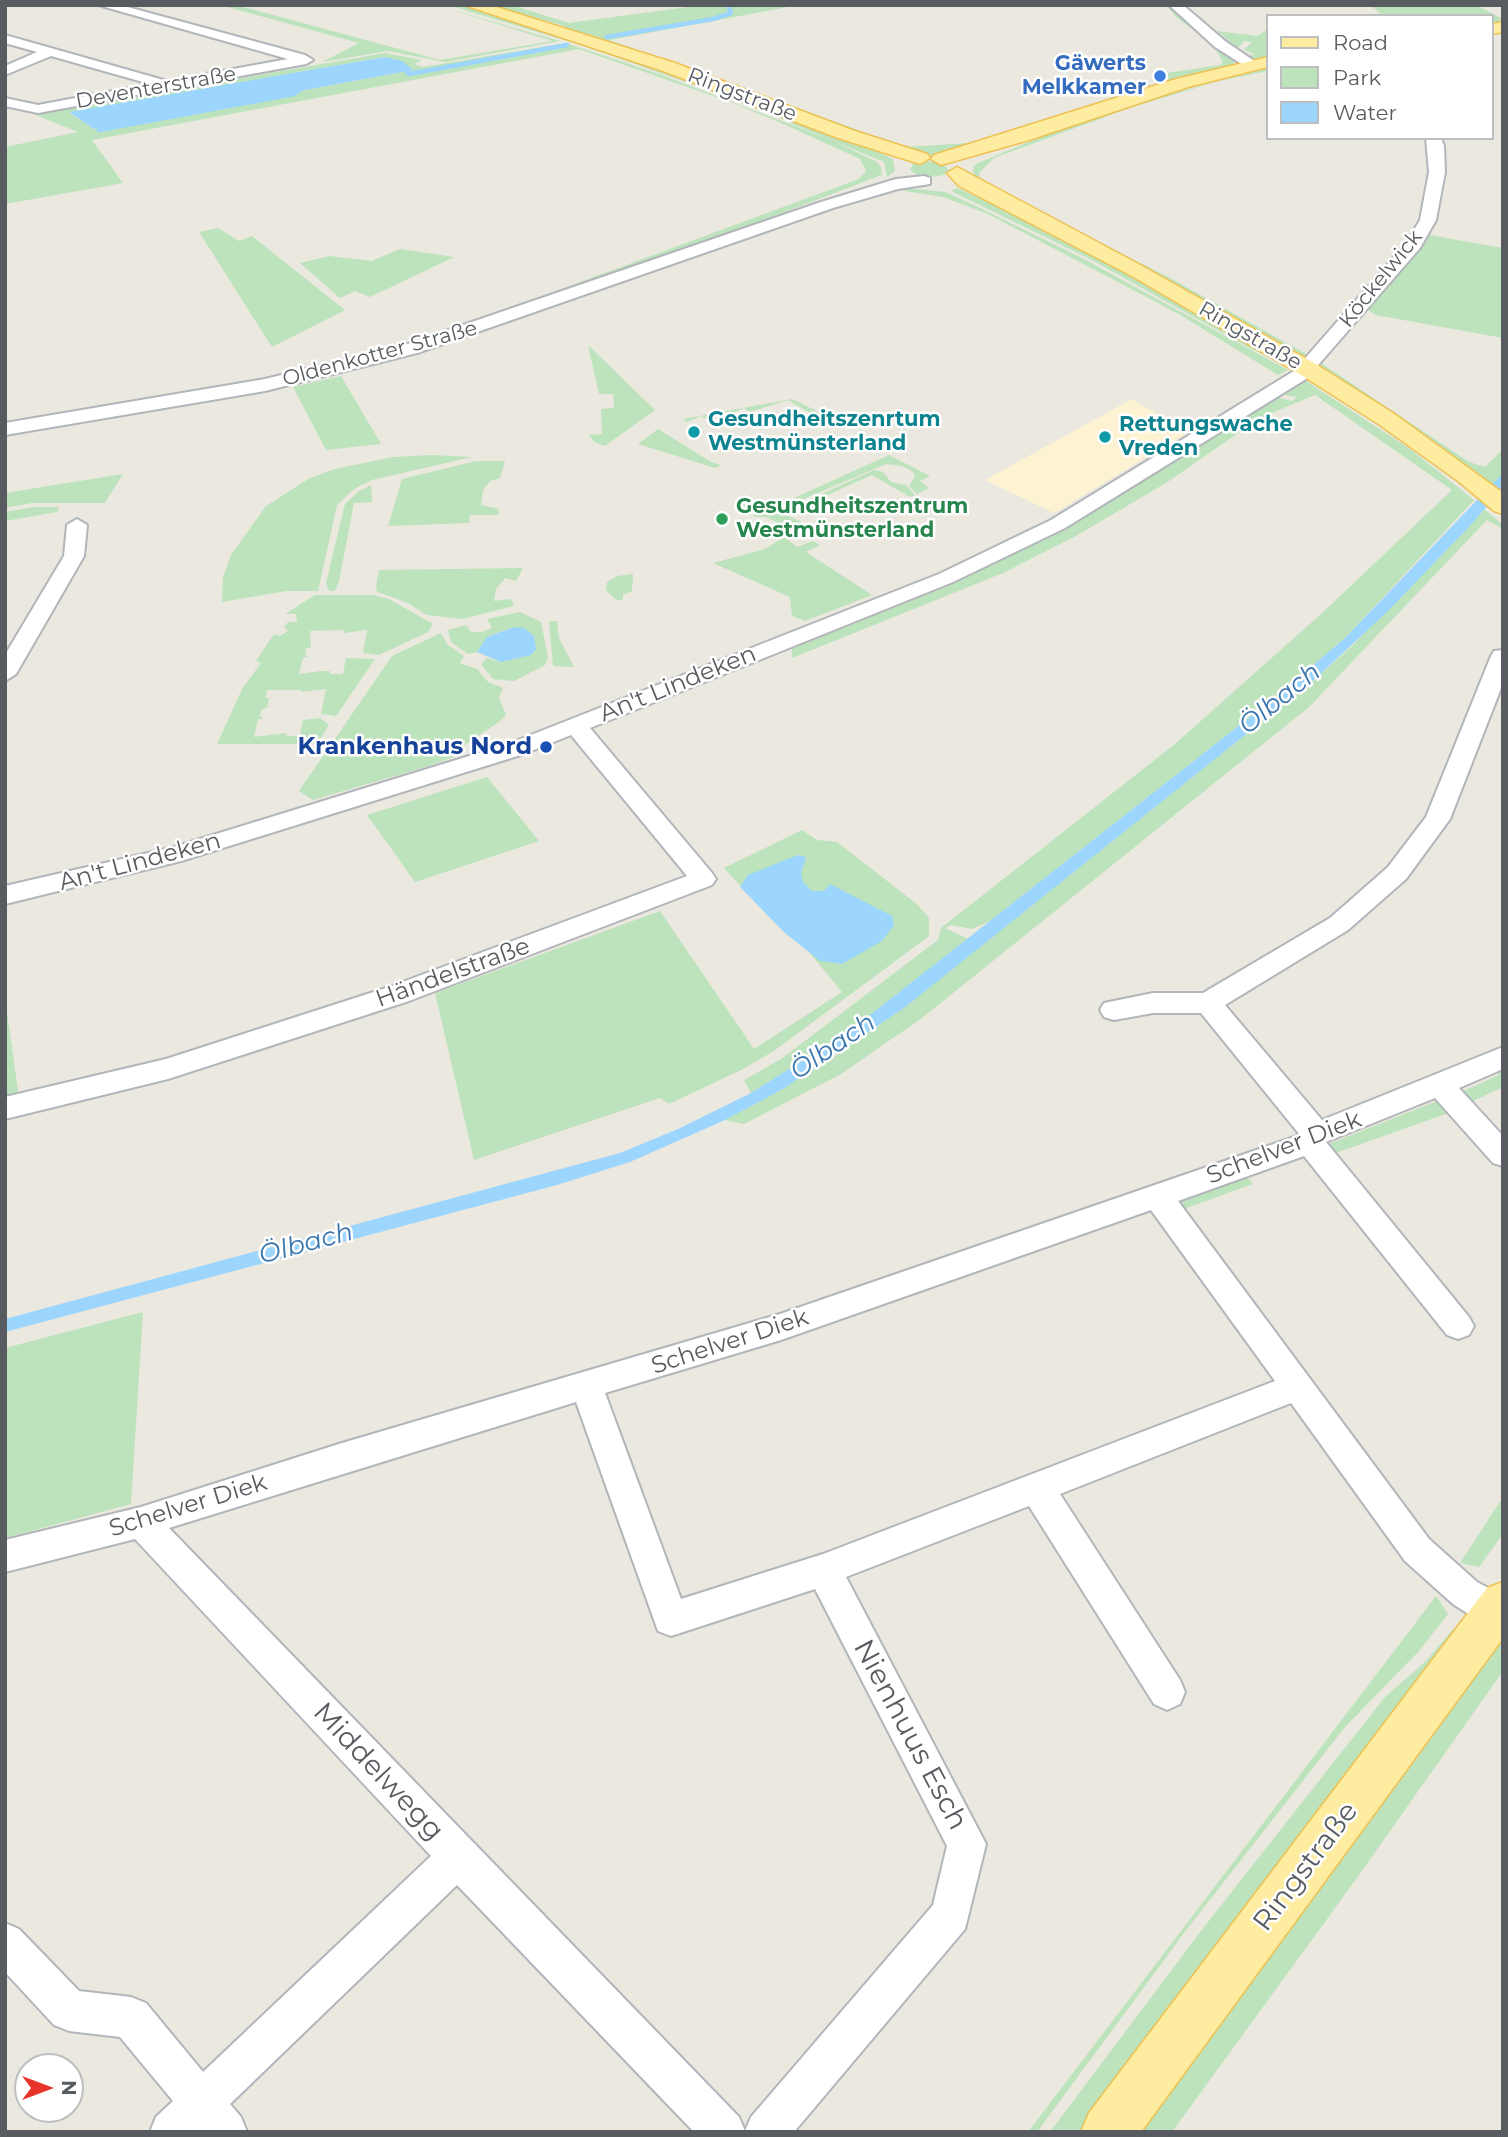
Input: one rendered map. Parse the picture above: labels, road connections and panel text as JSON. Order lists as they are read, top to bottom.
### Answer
{
  "streets": {
    "main road": ["Ringstraße"],
    "street": [
      "Deventerstraße",
      "Köckelwick",
      "Oldenkotter Straße",
      "An't Lindeken",
      "Händelstraße",
      "Schelver Diek",
      "Nienhuus Esch",
      "Middelwegg"
    ]
  },
  "crossings": [
    ["Ringstraße", "Köckelwick"],
    ["Ringstraße", "An't Lindeken"],
    ["Köckelwick", "An't Lindeken"],
    ["An't Lindeken", "Händelstraße"],
    ["Schelver Diek", "Middelwegg"]
  ],
  "water": ["Ölbach"],
  "places": [
    "Gäwerts Melkkamer",
    "Gesundheitszenrtum Westmünsterland",
    "Rettungswache Vreden",
    "Gesundheitszentrum Westmünsterland",
    "Krankenhaus Nord"
  ],
  "legend": ["Road", "Park", "Water"],
  "north": "right"
}
